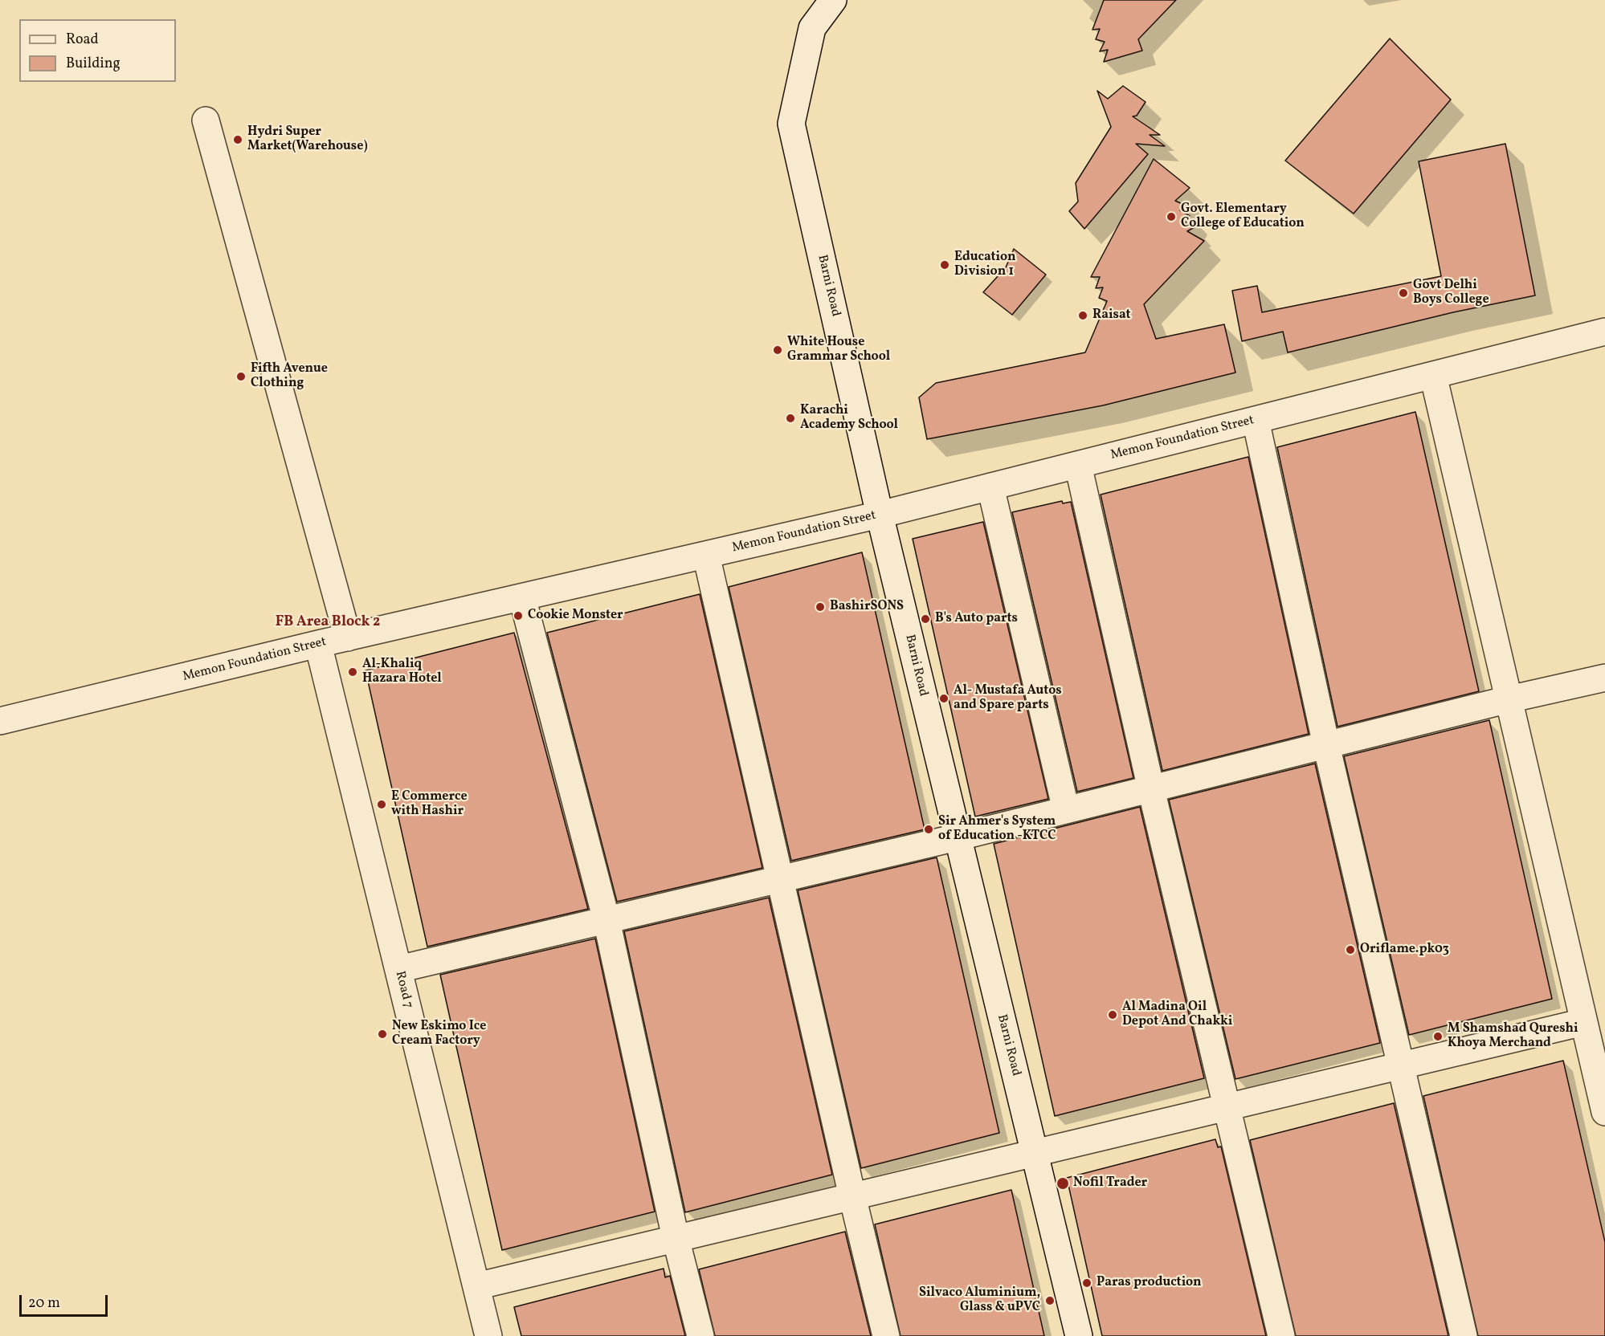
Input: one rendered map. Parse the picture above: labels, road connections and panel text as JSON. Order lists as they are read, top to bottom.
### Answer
{
  "streets": {
    "street": ["Barni Road", "Memon Foundation Street", "Road 7"]
  },
  "crossings": [
    ["Barni Road", "Memon Foundation Street"],
    ["Memon Foundation Street", "Road 7"]
  ],
  "districts": ["FB Area Block 2"],
  "places": [
    "Hydri Super Market(Warehouse)",
    "Govt. Elementary College of Education",
    "Education Division 1",
    "Govt Delhi Boys College",
    "Raisat",
    "White House Grammar School",
    "Fifth Avenue Clothing",
    "Karachi Academy School",
    "BashirSONS",
    "Cookie Monster",
    "B's Auto parts",
    "Al-Khaliq Hazara Hotel",
    "Al- Mustafa Autos and Spare parts",
    "E Commerce with Hashir",
    "Sir Ahmer's System of Education -KTCC",
    "Oriflame.pk03",
    "Al Madina Oil Depot And Chakki",
    "New Eskimo Ice Cream Factory",
    "M Shamshad Qureshi Khoya Merchand",
    "Nofil Trader",
    "Paras production",
    "Silvaco Aluminium, Glass & uPVC"
  ],
  "legend": ["Road", "Building"],
  "scale_bar": "20 m"
}
